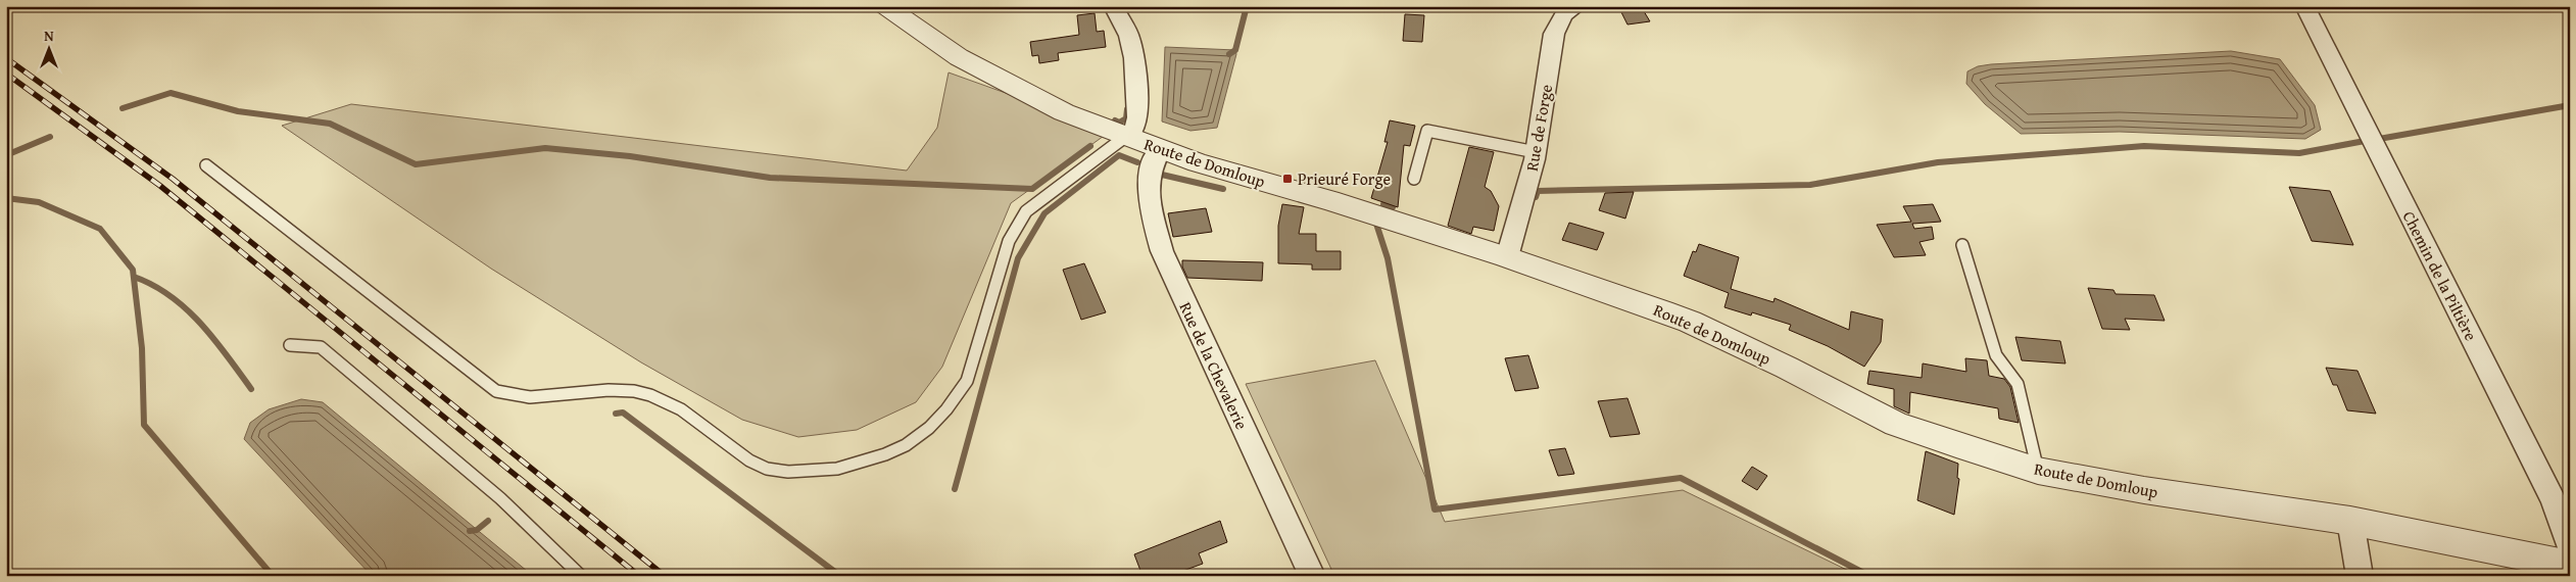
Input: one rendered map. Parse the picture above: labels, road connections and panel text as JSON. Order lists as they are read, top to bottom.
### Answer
{
  "streets": {
    "street": [
      "Rue de Forge",
      "Route de Domloup",
      "Chemin de la Piltière",
      "Rue de la Chevalerie"
    ]
  },
  "crossings": [
    ["Rue de Forge", "Route de Domloup"],
    ["Route de Domloup", "Rue de la Chevalerie"]
  ],
  "places": {
    "transit": ["Prieuré Forge"]
  },
  "north": "top"
}
